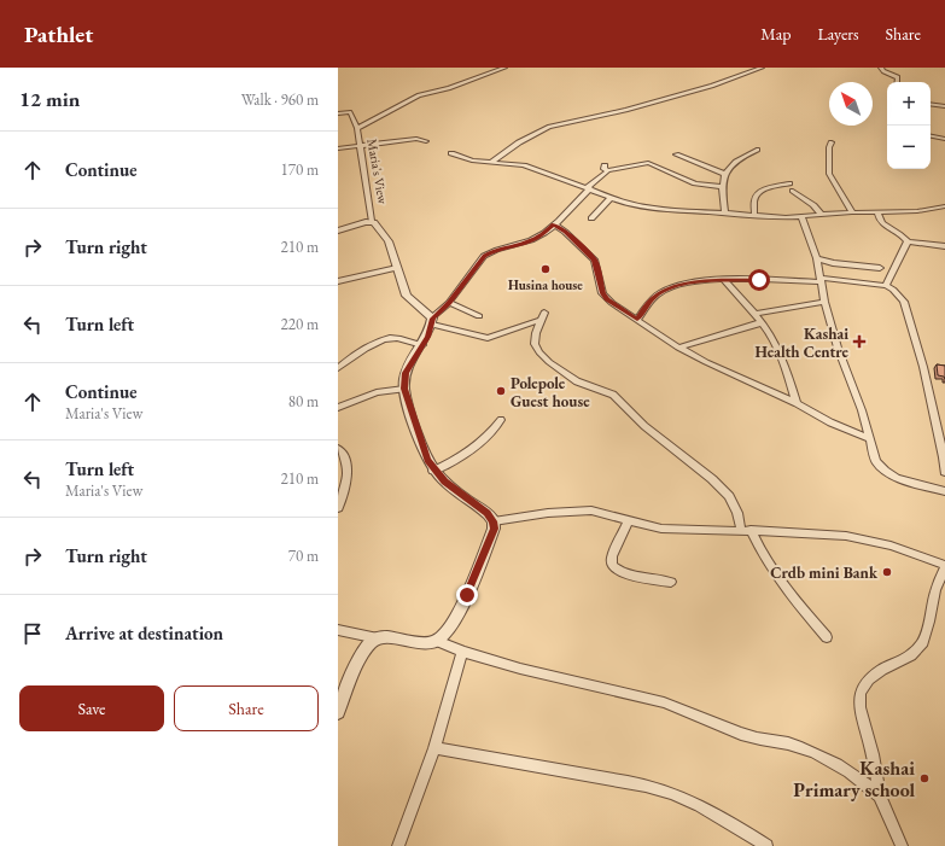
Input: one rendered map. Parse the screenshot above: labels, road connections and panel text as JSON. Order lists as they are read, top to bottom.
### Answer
{
  "streets": {
    "street": ["Maria's View"]
  },
  "places": {
    "other": [
      "Husina house",
      "Polepole Guest house",
      "Crdb mini Bank",
      "Kashai Primary school"
    ],
    "health": ["Kashai Health Centre"]
  },
  "north": "top left",
  "page": {
    "header": "Pathlet",
    "nav": ["Map", "Layers", "Share"],
    "heading": ["12 min", "Walk · 960 m"],
    "map_buttons": ["+", "−"],
    "list": [
      ["Continue", "170 m"],
      ["Turn right", "210 m"],
      ["Turn left", "220 m"],
      ["Continue", "Maria's View", "80 m"],
      ["Turn left", "Maria's View", "210 m"],
      ["Turn right", "70 m"],
      "Arrive at destination"
    ],
    "buttons": ["Save", "Share"]
  }
}
